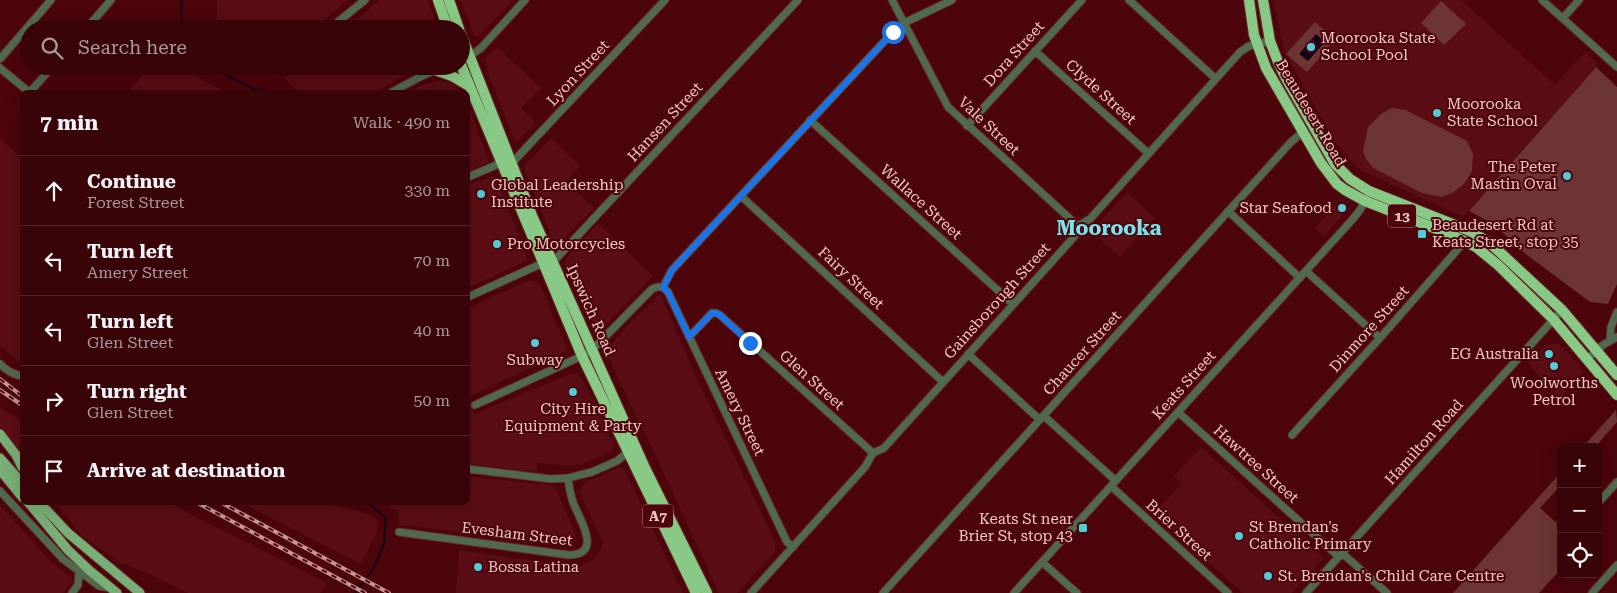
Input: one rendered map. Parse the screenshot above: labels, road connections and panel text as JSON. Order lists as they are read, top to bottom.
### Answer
{
  "streets": {
    "highway": [
      "Beaudesert Road",
      "13",
      "Ipswich Road",
      "A7"
    ],
    "street": [
      "Dora Street",
      "Lyon Street",
      "Clyde Street",
      "Hansen Street",
      "Vale Street",
      "Wallace Street",
      "Fairy Street",
      "Gainsborough Street",
      "Dinmore Street",
      "Chaucer Street",
      "Glen Street",
      "Keats Street",
      "Amery Street",
      "Hamilton Road",
      "Hawtree Street",
      "Brier Street",
      "Evesham Street"
    ]
  },
  "crossings": [
    ["Dora Street", "Clyde Street"],
    ["Dora Street", "Vale Street"],
    ["Lyon Street", "Ipswich Road"],
    ["Clyde Street", "Gainsborough Street"],
    ["Beaudesert Road", "Gainsborough Street"],
    ["Beaudesert Road", "Dinmore Street"],
    ["Beaudesert Road", "Chaucer Street"],
    ["Beaudesert Road", "Keats Street"],
    ["Beaudesert Road", "Hamilton Road"],
    ["Hansen Street", "Ipswich Road"],
    ["Vale Street", "Gainsborough Street"],
    ["Wallace Street", "Gainsborough Street"],
    ["Fairy Street", "Gainsborough Street"],
    ["Gainsborough Street", "Glen Street"],
    ["Gainsborough Street", "Amery Street"],
    ["Gainsborough Street", "Brier Street"],
    ["Chaucer Street", "Brier Street"],
    ["Glen Street", "Amery Street"],
    ["Keats Street", "Hawtree Street"],
    ["Keats Street", "Brier Street"],
    ["Hamilton Road", "Hawtree Street"]
  ],
  "districts": ["Moorooka"],
  "places": {
    "other": [
      "Moorooka State School Pool",
      "Moorooka State School",
      "The Peter Mastin Oval",
      "Global Leadership Institute",
      "Star Seafood",
      "Pro Motorcycles",
      "Subway",
      "EG Australia",
      "Woolworths Petrol",
      "City Hire Equipment & Party",
      "St Brendan's Catholic Primary",
      "Bossa Latina",
      "St. Brendan's Child Care Centre"
    ],
    "transit": ["Beaudesert Rd at Keats Street, stop 35", "Keats St near Brier St, stop 43"]
  },
  "page": {
    "search": "Search here",
    "heading": ["7 min", "Walk · 490 m"],
    "list": [
      ["Continue", "Forest Street", "330 m"],
      ["Turn left", "Amery Street", "70 m"],
      ["Turn left", "Glen Street", "40 m"],
      ["Turn right", "Glen Street", "50 m"],
      "Arrive at destination"
    ],
    "map_buttons": ["+", "−"]
  }
}
